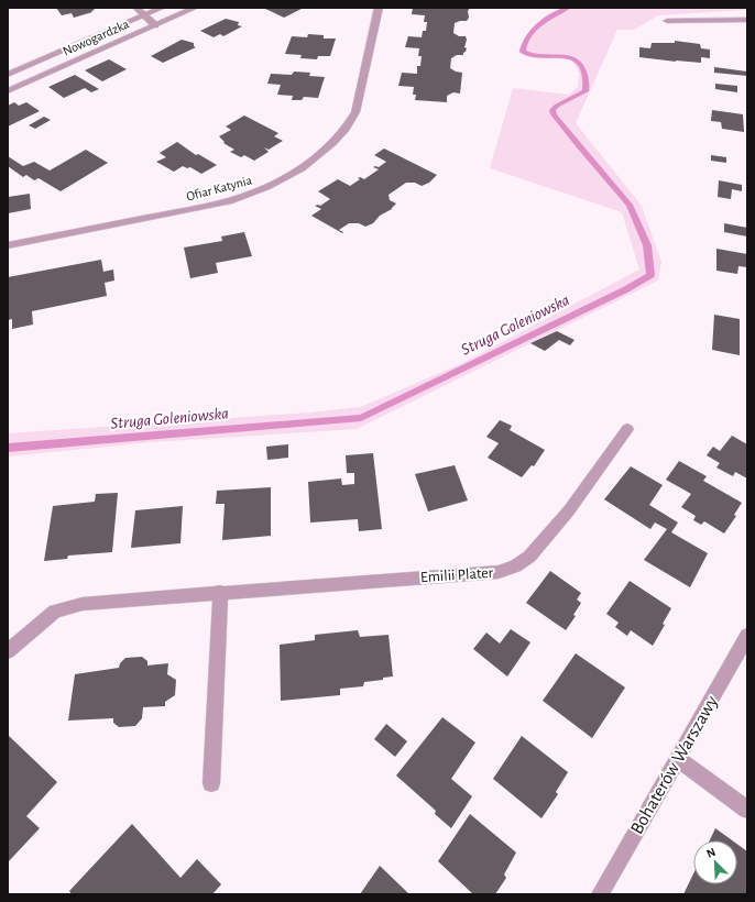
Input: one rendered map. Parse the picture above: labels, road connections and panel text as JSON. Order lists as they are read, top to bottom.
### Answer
{
  "streets": {
    "street": [
      "Nowogardzka",
      "Ofiar Katynia",
      "Emilii Plater",
      "Bohaterów Warszawy"
    ]
  },
  "water": ["Struga Goleniowska"],
  "north": "top left"
}
